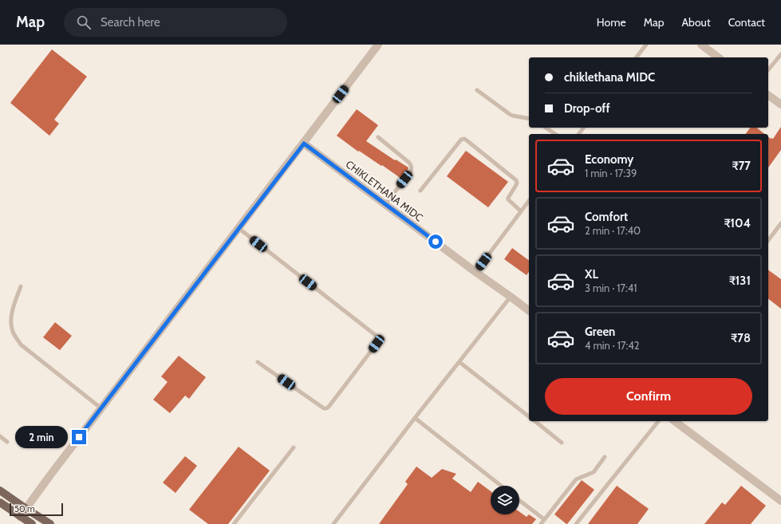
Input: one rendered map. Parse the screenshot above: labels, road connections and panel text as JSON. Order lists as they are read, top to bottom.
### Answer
{
  "streets": {
    "street": ["CHIKLETHANA MIDC"]
  },
  "scale_bar": "50 m",
  "page": {
    "header": "Map",
    "search": "Search here",
    "nav": [
      "Home",
      "Map",
      "About",
      "Contact"
    ],
    "banner": ["chiklethana MIDC", "Drop-off"],
    "list": [
      {
        "name": "Economy",
        "note": "1 min · 17:39",
        "value": "₹77"
      },
      {
        "name": "Comfort",
        "note": "2 min · 17:40",
        "value": "₹104"
      },
      {
        "name": "XL",
        "note": "3 min · 17:41",
        "value": "₹131"
      },
      {
        "name": "Green",
        "note": "4 min · 17:42",
        "value": "₹78"
      }
    ],
    "buttons": "Confirm",
    "bubble": "2 min",
    "scale": "50 m"
  }
}
